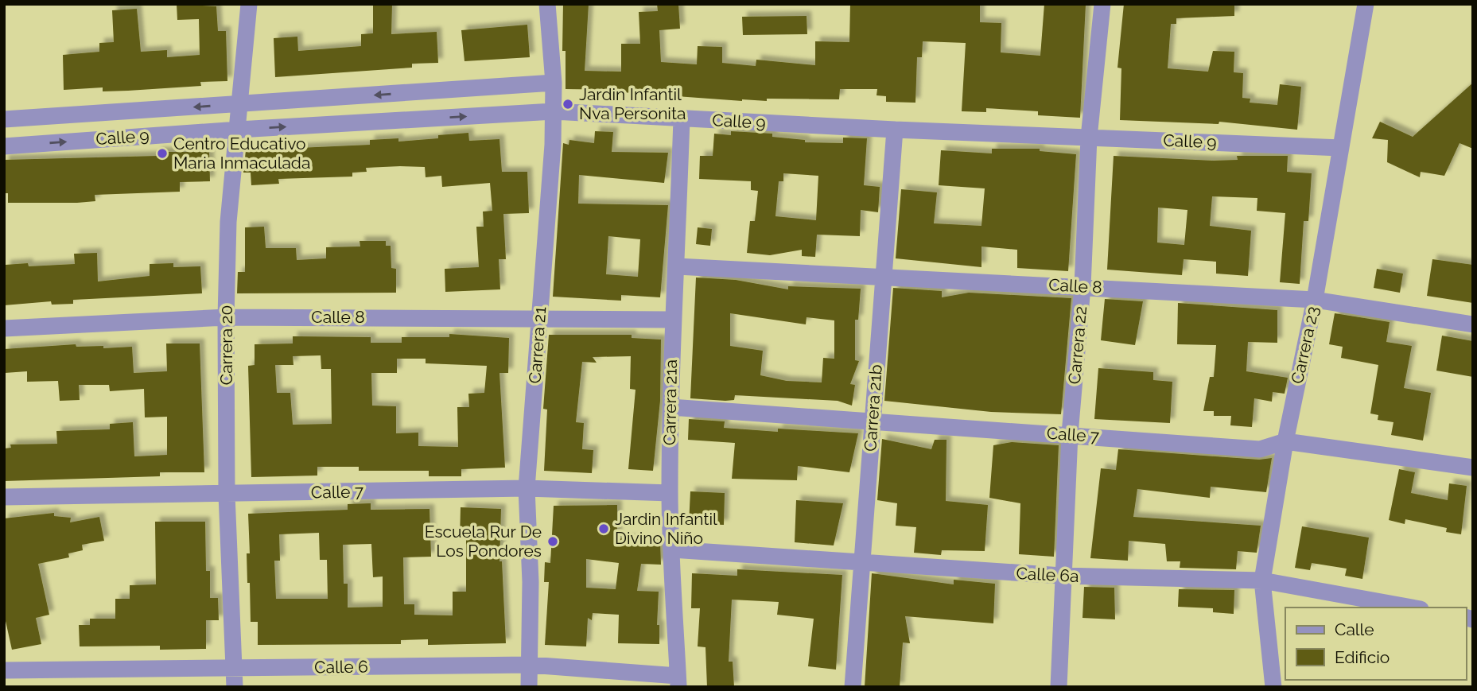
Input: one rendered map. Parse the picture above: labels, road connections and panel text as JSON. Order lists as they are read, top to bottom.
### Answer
{
  "streets": {
    "street": [
      "Calle 9",
      "Calle 8",
      "Carrera 20",
      "Carrera 21",
      "Carrera 22",
      "Carrera 23",
      "Carrera 21a",
      "Carrera 21b",
      "Calle 7",
      "Calle 6a",
      "Calle 6"
    ]
  },
  "crossings": [
    ["Calle 9", "Carrera 20"],
    ["Calle 9", "Carrera 21"],
    ["Calle 9", "Carrera 22"],
    ["Calle 9", "Carrera 23"],
    ["Calle 9", "Carrera 21a"],
    ["Calle 9", "Carrera 21b"],
    ["Calle 8", "Carrera 20"],
    ["Calle 8", "Carrera 21"],
    ["Calle 8", "Carrera 22"],
    ["Calle 8", "Carrera 23"],
    ["Calle 8", "Carrera 21a"],
    ["Calle 8", "Carrera 21b"],
    ["Carrera 20", "Calle 7"],
    ["Carrera 20", "Calle 6"],
    ["Carrera 21", "Calle 7"],
    ["Carrera 21", "Calle 6"],
    ["Carrera 22", "Calle 7"],
    ["Carrera 22", "Calle 6a"],
    ["Carrera 23", "Calle 7"],
    ["Carrera 23", "Calle 6a"],
    ["Carrera 21a", "Calle 7"],
    ["Carrera 21a", "Calle 6a"],
    ["Carrera 21a", "Calle 6"],
    ["Carrera 21b", "Calle 7"],
    ["Carrera 21b", "Calle 6a"]
  ],
  "places": [
    "Jardin Infantil Nva Personita",
    "Centro Educativo Maria Inmaculada",
    "Jardin Infantil Divino Niño",
    "Escuela Rur De Los Pondores"
  ],
  "legend": ["Calle", "Edificio"]
}
